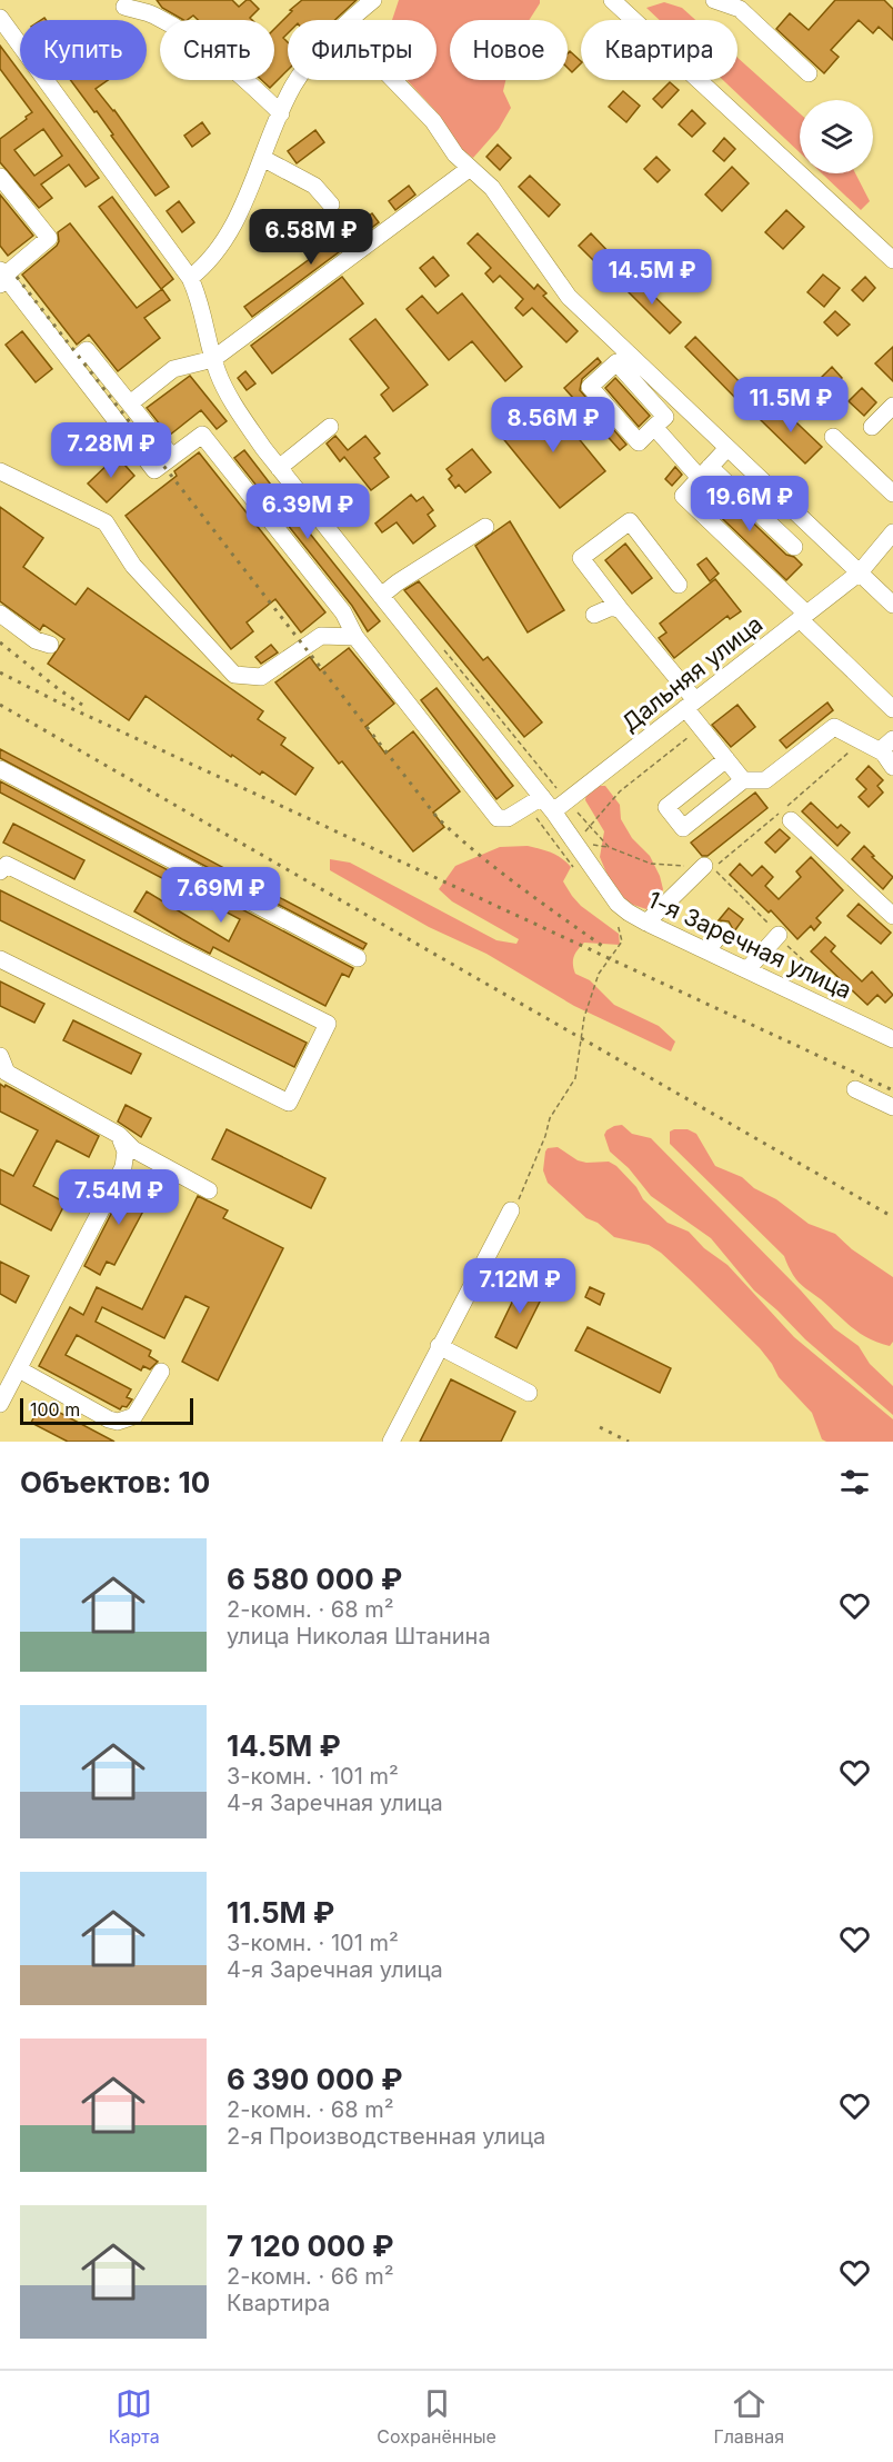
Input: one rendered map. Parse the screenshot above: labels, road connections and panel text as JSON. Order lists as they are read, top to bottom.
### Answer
{
  "streets": {
    "street": ["Дальняя улица", "1-я Заречная улица"]
  },
  "crossings": [
    ["Дальняя улица", "1-я Заречная улица"]
  ],
  "scale_bar": "100 m",
  "page": {
    "chip": [
      "Купить",
      "Снять",
      "Фильтры",
      "Новое",
      "Квартира"
    ],
    "price": [
      "6.58M ₽",
      "14.5M ₽",
      "11.5M ₽",
      "8.56M ₽",
      "7.28M ₽",
      "19.6M ₽",
      "6.39M ₽",
      "7.69M ₽",
      "7.54M ₽",
      "7.12M ₽"
    ],
    "scale": "100 m",
    "heading": "Объектов: 10",
    "list": [
      {
        "name": "6 580 000 ₽",
        "note": "2-комн. · 68 m² · улица Николая Штанина"
      },
      {
        "name": "14.5M ₽",
        "note": "3-комн. · 101 m² · 4-я Заречная улица"
      },
      {
        "name": "11.5M ₽",
        "note": "3-комн. · 101 m² · 4-я Заречная улица"
      },
      {
        "name": "6 390 000 ₽",
        "note": "2-комн. · 68 m² · 2-я Производственная улица"
      },
      {
        "name": "7 120 000 ₽",
        "note": "2-комн. · 66 m² · Квартира"
      }
    ],
    "tabs": ["Карта", "Сохранённые", "Главная"]
  }
}
